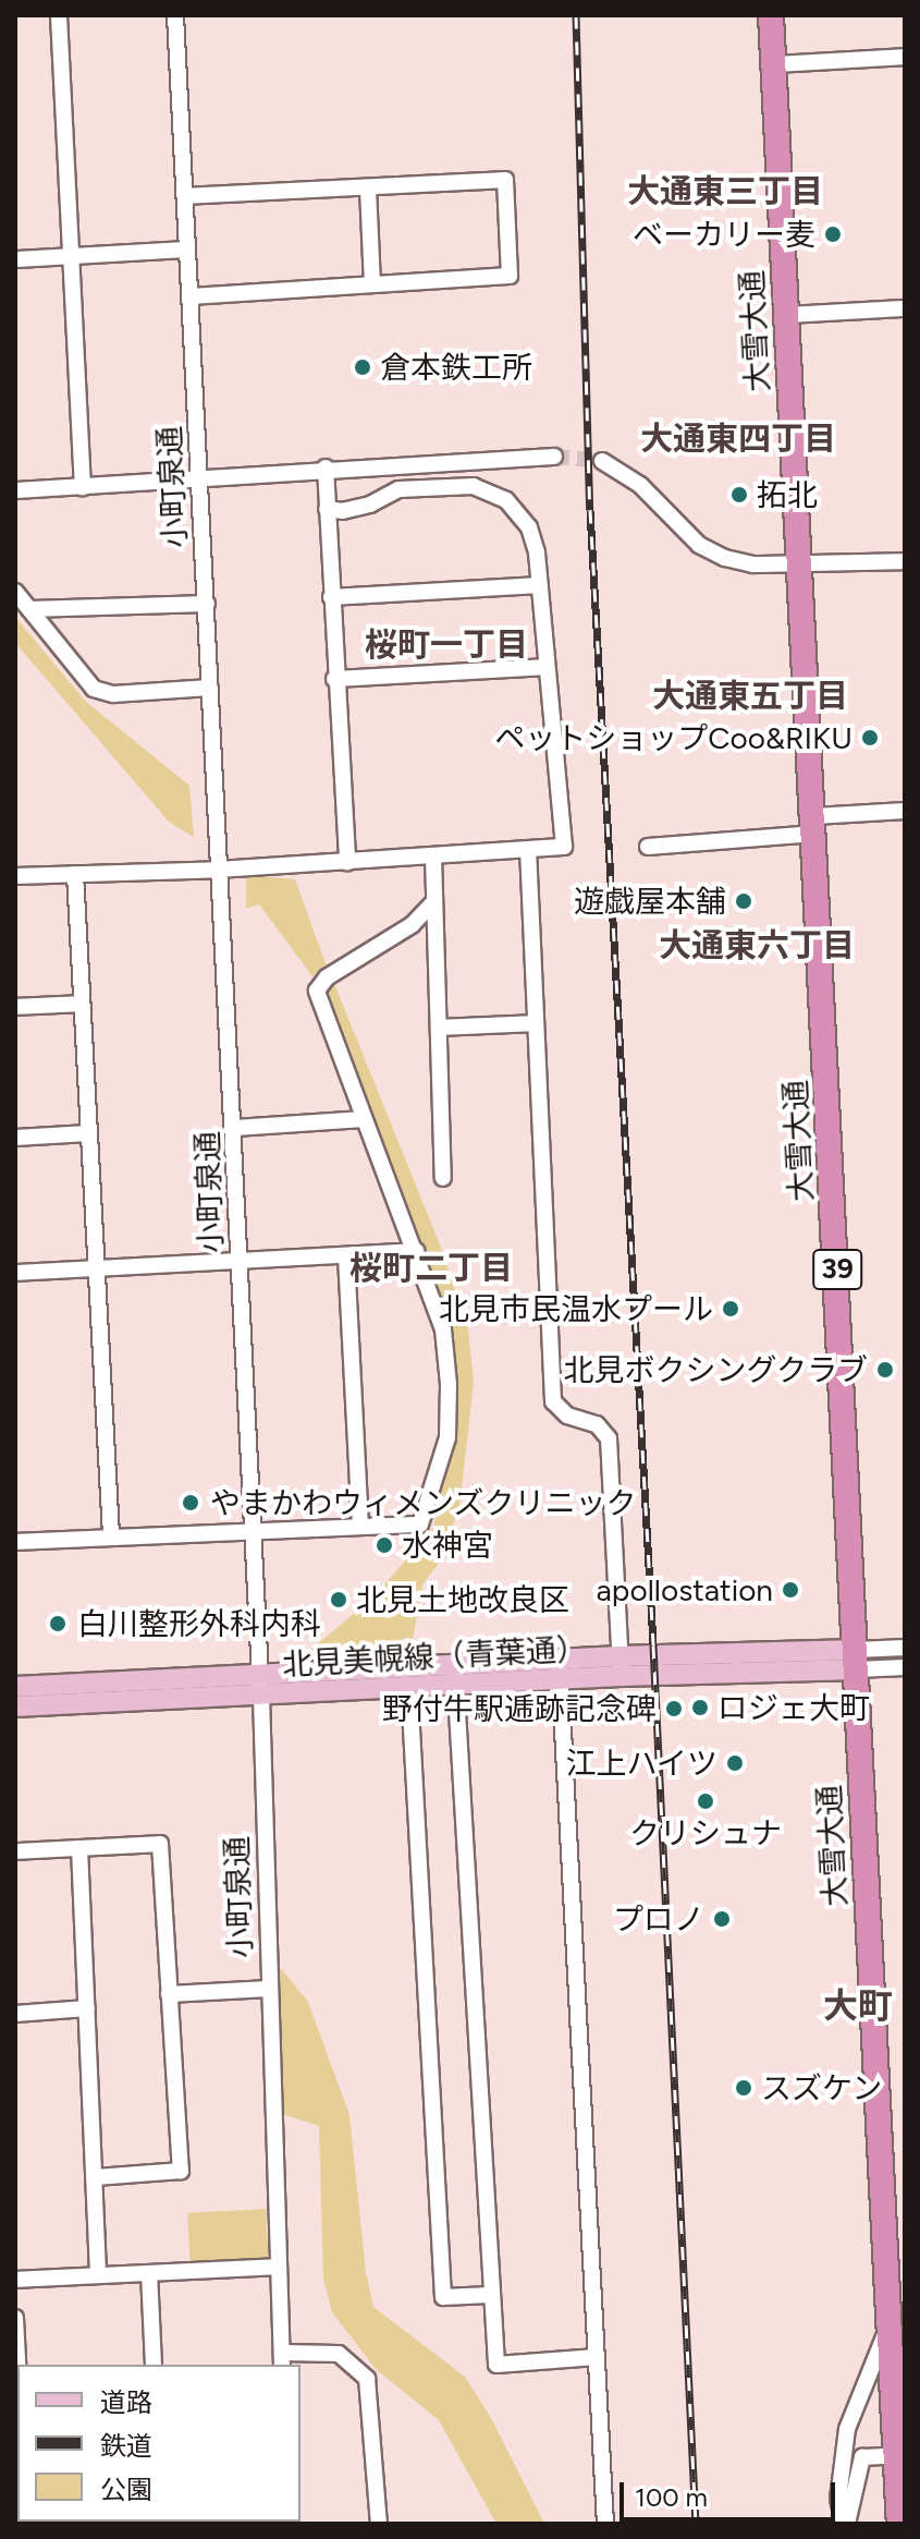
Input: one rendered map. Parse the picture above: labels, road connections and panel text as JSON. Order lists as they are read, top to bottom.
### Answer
{
  "streets": {
    "highway": ["大雪大通", "39"],
    "main road": ["北見美幌線（青葉通）"],
    "street": ["小町泉通"]
  },
  "crossings": [
    ["大雪大通", "北見美幌線（青葉通）"],
    ["小町泉通", "北見美幌線（青葉通）"]
  ],
  "districts": [
    "大通東三丁目",
    "大通東四丁目",
    "桜町一丁目",
    "大通東五丁目",
    "大通東六丁目",
    "桜町二丁目",
    "大町"
  ],
  "places": [
    "ベーカリー麦",
    "倉本鉄工所",
    "拓北",
    "ペットショップCoo&RIKU",
    "遊戯屋本舗",
    "北見市民温水プール",
    "北見ボクシングクラブ",
    "やまかわウィメンズクリニック",
    "水神宮",
    "apollostation",
    "北見土地改良区",
    "白川整形外科内科",
    "ロジェ大町",
    "野付牛駅逓跡記念碑",
    "江上ハイツ",
    "クリシュナ",
    "プロノ",
    "スズケン"
  ],
  "legend": ["道路", "鉄道", "公園"],
  "scale_bar": "100 m"
}
